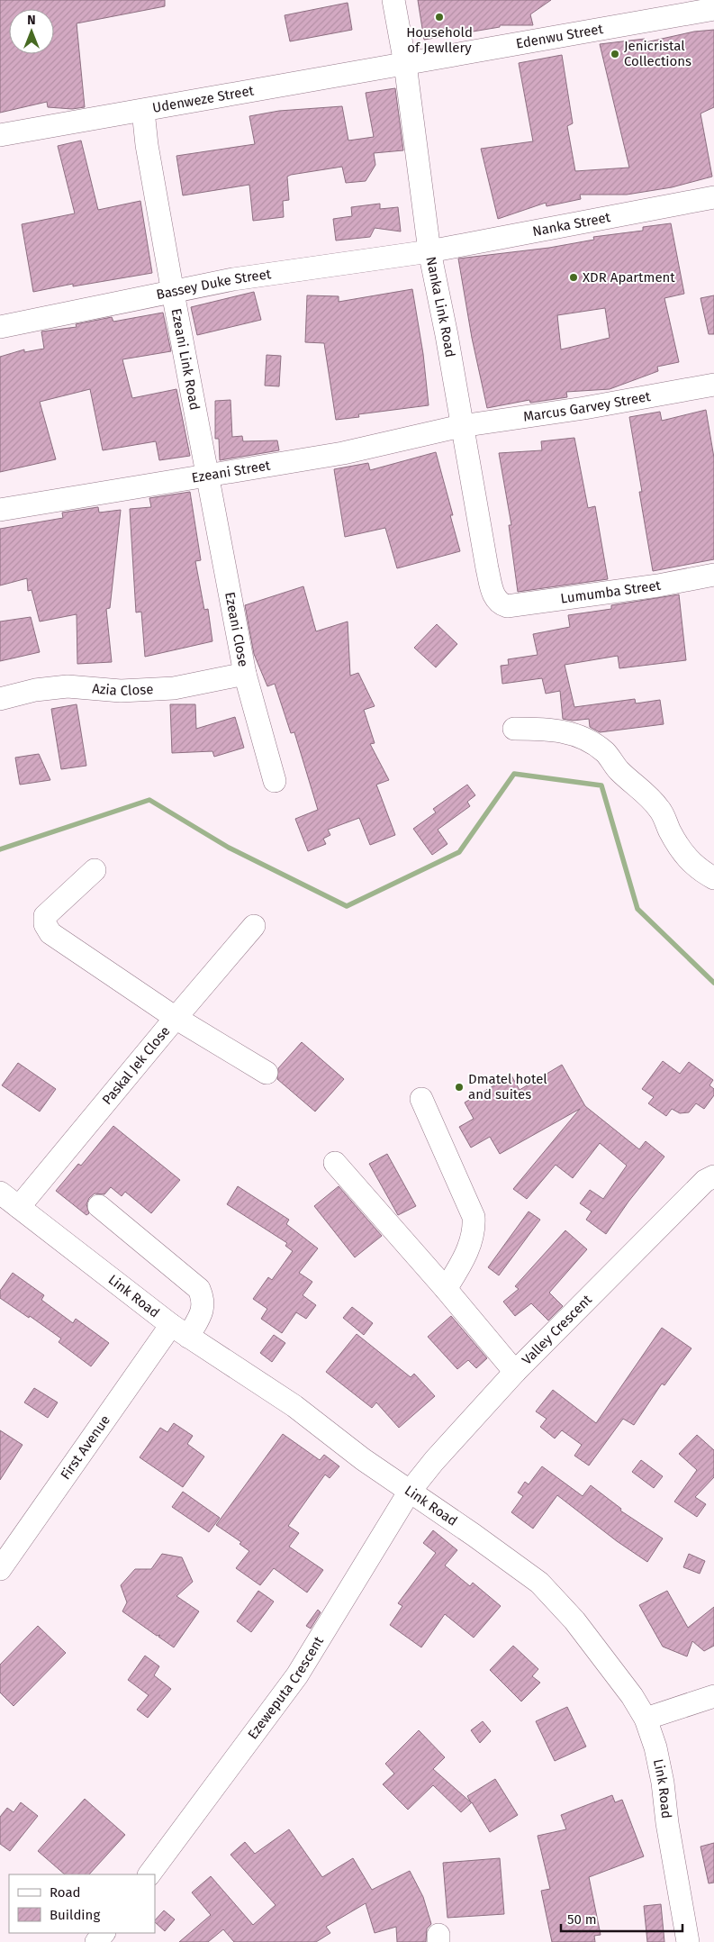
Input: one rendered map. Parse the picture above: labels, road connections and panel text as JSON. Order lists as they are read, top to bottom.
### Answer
{
  "streets": {
    "street": [
      "Edenwu Street",
      "Udenweze Street",
      "Nanka Street",
      "Bassey Duke Street",
      "Nanka Link Road",
      "Ezeani Link Road",
      "Marcus Garvey Street",
      "Ezeani Street",
      "Lumumba Street",
      "Ezeani Close",
      "Azia Close",
      "Paskal Jek Close",
      "Link Road",
      "Valley Crescent",
      "First Avenue",
      "Ezeweputa Crescent"
    ]
  },
  "crossings": [
    ["Edenwu Street", "Udenweze Street"],
    ["Edenwu Street", "Nanka Link Road"],
    ["Udenweze Street", "Nanka Link Road"],
    ["Udenweze Street", "Ezeani Link Road"],
    ["Nanka Street", "Bassey Duke Street"],
    ["Nanka Street", "Nanka Link Road"],
    ["Bassey Duke Street", "Nanka Link Road"],
    ["Bassey Duke Street", "Ezeani Link Road"],
    ["Nanka Link Road", "Marcus Garvey Street"],
    ["Nanka Link Road", "Ezeani Street"],
    ["Nanka Link Road", "Lumumba Street"],
    ["Ezeani Link Road", "Ezeani Street"],
    ["Ezeani Link Road", "Ezeani Close"],
    ["Marcus Garvey Street", "Ezeani Street"],
    ["Ezeani Street", "Ezeani Close"],
    ["Ezeani Close", "Azia Close"],
    ["Paskal Jek Close", "Link Road"],
    ["Link Road", "Valley Crescent"],
    ["Link Road", "First Avenue"],
    ["Link Road", "Ezeweputa Crescent"],
    ["Valley Crescent", "Ezeweputa Crescent"]
  ],
  "places": [
    "Household of Jewllery",
    "Jenicristal Collections",
    "XDR Apartment",
    "Dmatel hotel and suites"
  ],
  "legend": ["Road", "Building"],
  "scale_bar": "50 m",
  "north": "top"
}
